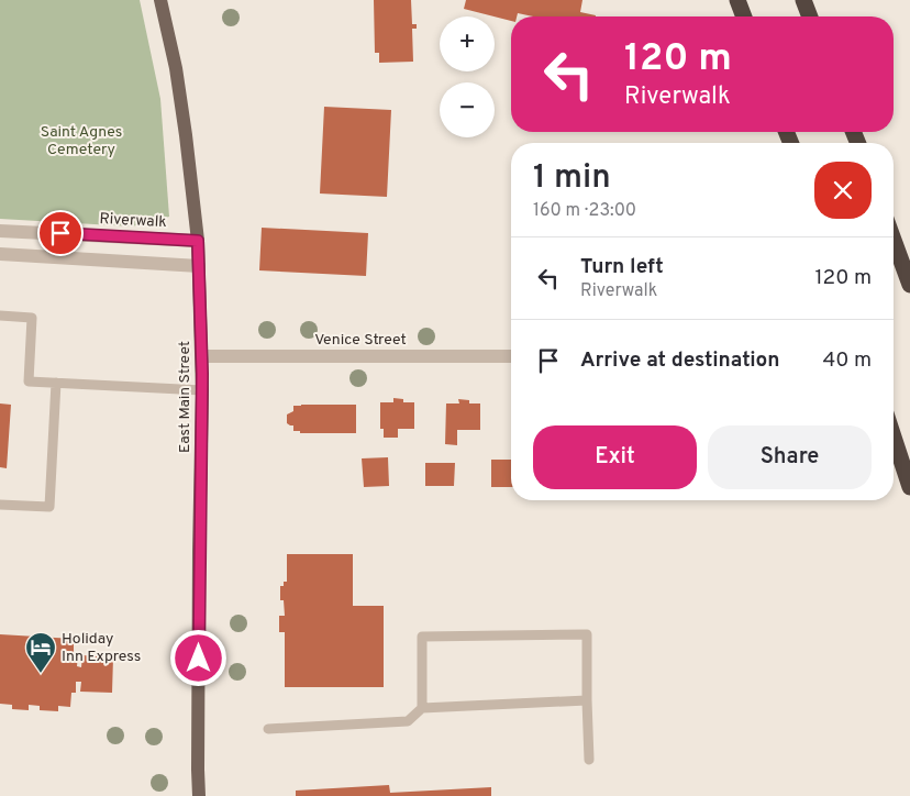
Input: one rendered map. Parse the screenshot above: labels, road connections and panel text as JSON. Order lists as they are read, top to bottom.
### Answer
{
  "streets": {
    "main road": ["East Main Street"],
    "street": ["Riverwalk", "Venice Street"]
  },
  "crossings": [
    ["Riverwalk", "East Main Street"],
    ["Venice Street", "East Main Street"]
  ],
  "parks": ["Saint Agnes Cemetery"],
  "places": {
    "hotel": ["Holiday Inn Express"]
  },
  "page": {
    "map_buttons": ["+", "−"],
    "turn": ["120 m", "Riverwalk"],
    "heading": ["1 min", "160 m · 23:00"],
    "list": [
      {
        "name": "Turn left",
        "note": "Riverwalk",
        "value": "120 m"
      },
      {
        "name": "Arrive at destination",
        "value": "40 m"
      }
    ],
    "buttons": ["Exit", "Share"]
  }
}
